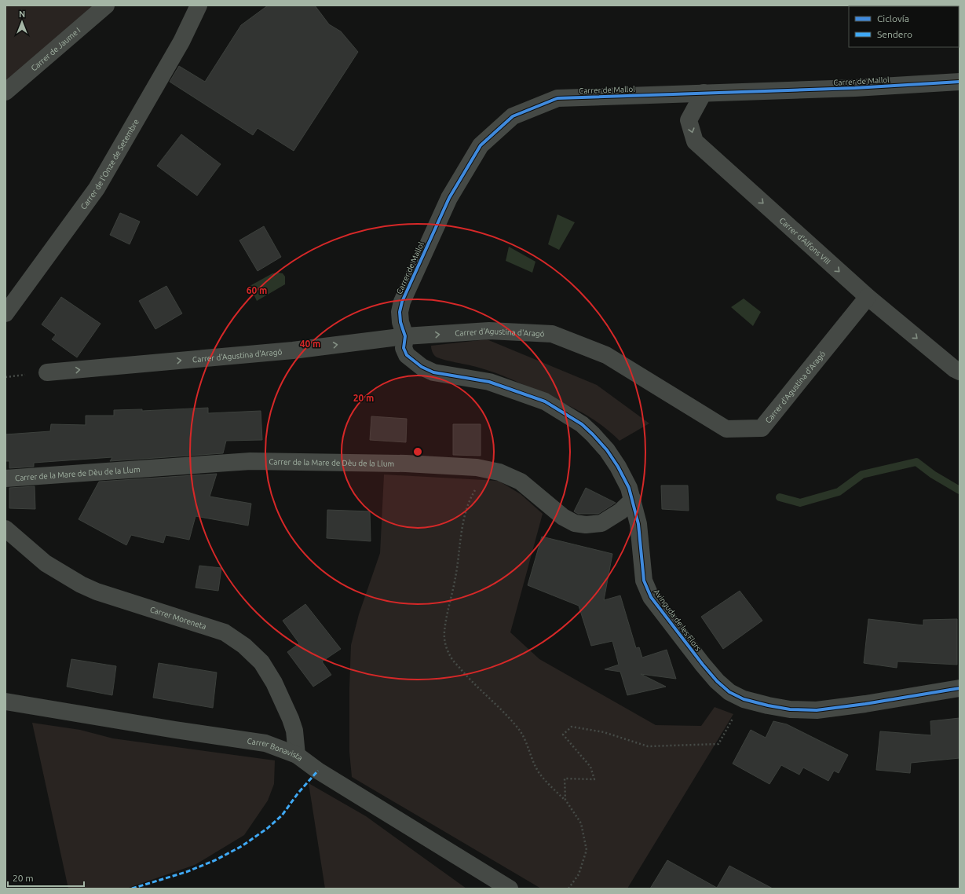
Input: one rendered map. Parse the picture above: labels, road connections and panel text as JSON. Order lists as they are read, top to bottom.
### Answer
{
  "streets": {
    "street": [
      "Carrer de Jaume I",
      "Carrer de Mallol",
      "Carrer de l'Onze de Setembre",
      "Carrer d'Alfons VIII",
      "Carrer d'Agustina d'Aragó",
      "Carrer de la Mare de Dèu de la Llum",
      "Carrer Moreneta",
      "Avinguda de les Flors",
      "Carrer Bonavista"
    ]
  },
  "crossings": [
    ["Carrer de Mallol", "Carrer d'Alfons VIII"],
    ["Carrer de Mallol", "Carrer d'Agustina d'Aragó"],
    ["Carrer de Mallol", "Avinguda de les Flors"],
    ["Carrer d'Alfons VIII", "Carrer d'Agustina d'Aragó"],
    ["Carrer d'Agustina d'Aragó", "Avinguda de les Flors"],
    ["Carrer de la Mare de Dèu de la Llum", "Avinguda de les Flors"],
    ["Carrer Moreneta", "Carrer Bonavista"]
  ],
  "one_way": ["Carrer d'Alfons VIII", "Carrer d'Agustina d'Aragó"],
  "legend": ["Ciclovía", "Sendero"],
  "scale_bar": "20 m",
  "north": "top",
  "rings": ["60 m", "40 m", "20 m"]
}
